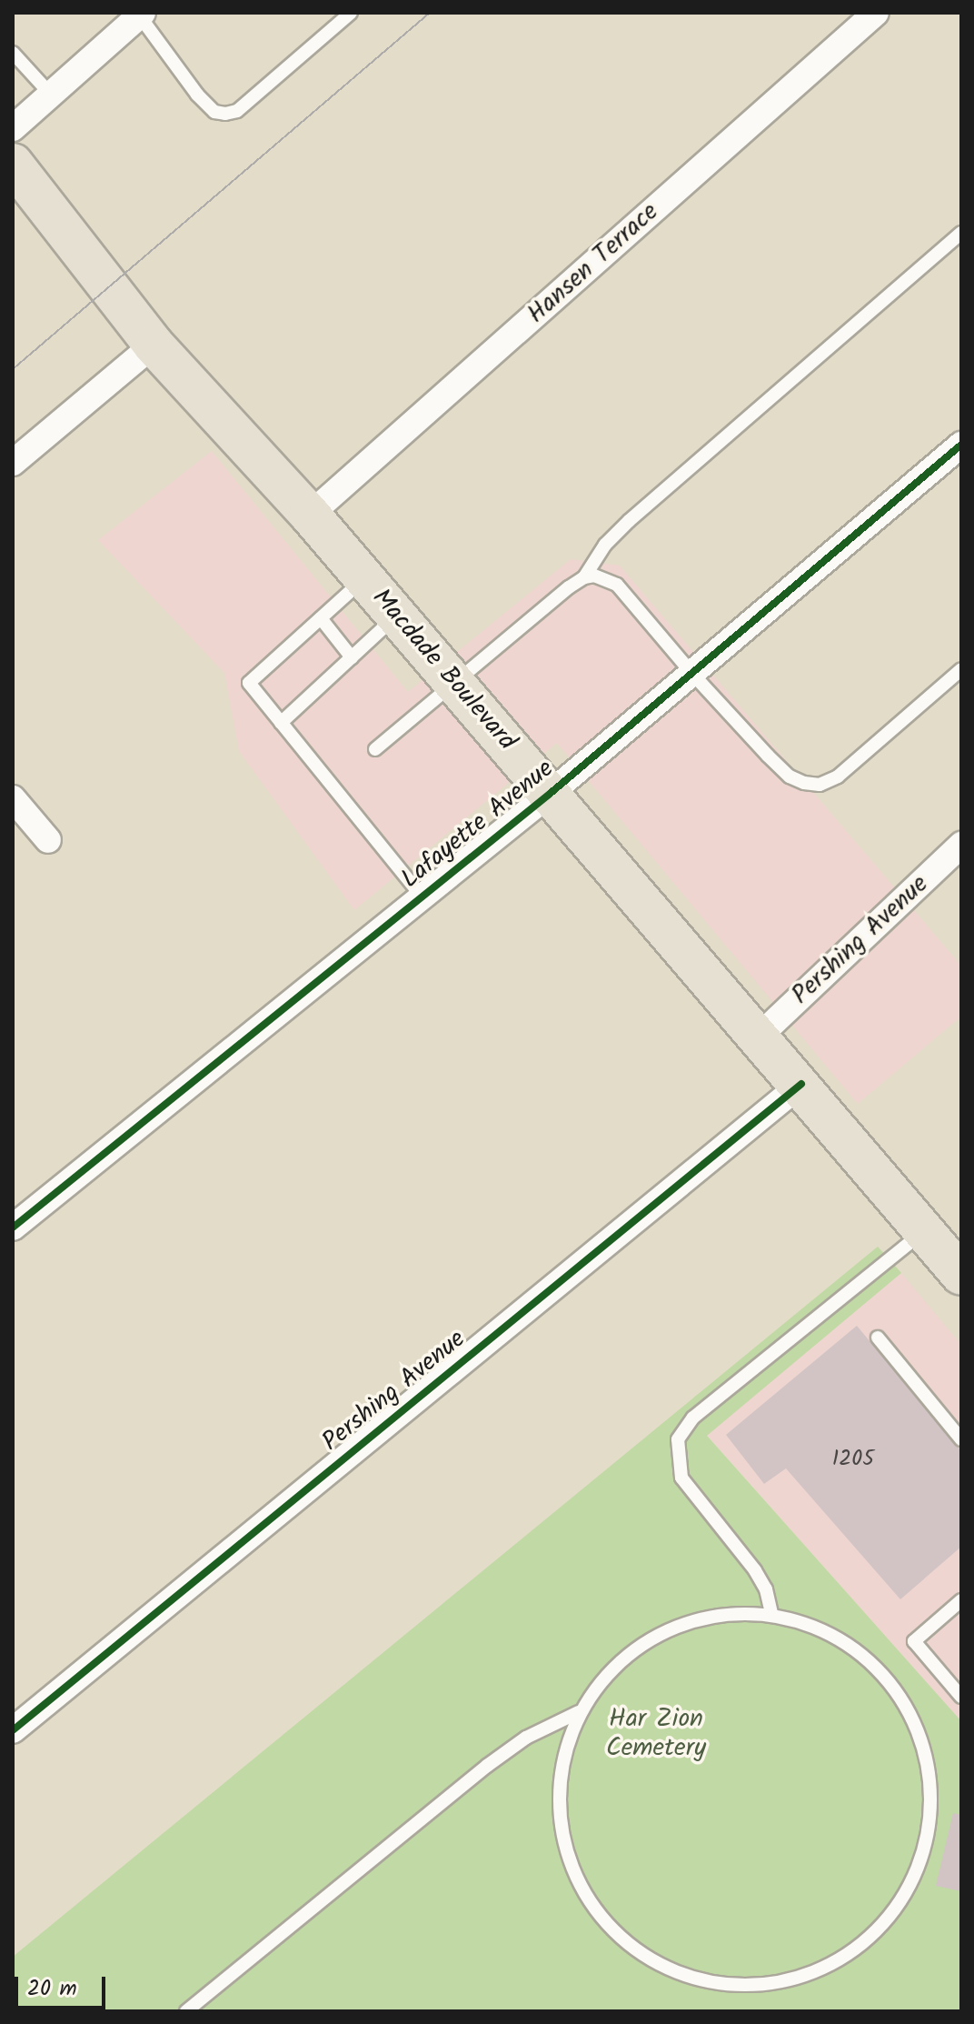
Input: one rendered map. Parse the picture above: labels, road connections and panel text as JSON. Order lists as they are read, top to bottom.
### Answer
{
  "streets": {
    "main road": ["Macdade Boulevard"],
    "street": ["Hansen Terrace", "Lafayette Avenue", "Pershing Avenue"]
  },
  "crossings": [
    ["Hansen Terrace", "Macdade Boulevard"],
    ["Macdade Boulevard", "Lafayette Avenue"],
    ["Macdade Boulevard", "Pershing Avenue"]
  ],
  "parks": ["Har Zion Cemetery"],
  "house_numbers": ["1205"],
  "scale_bar": "20 m"
}
